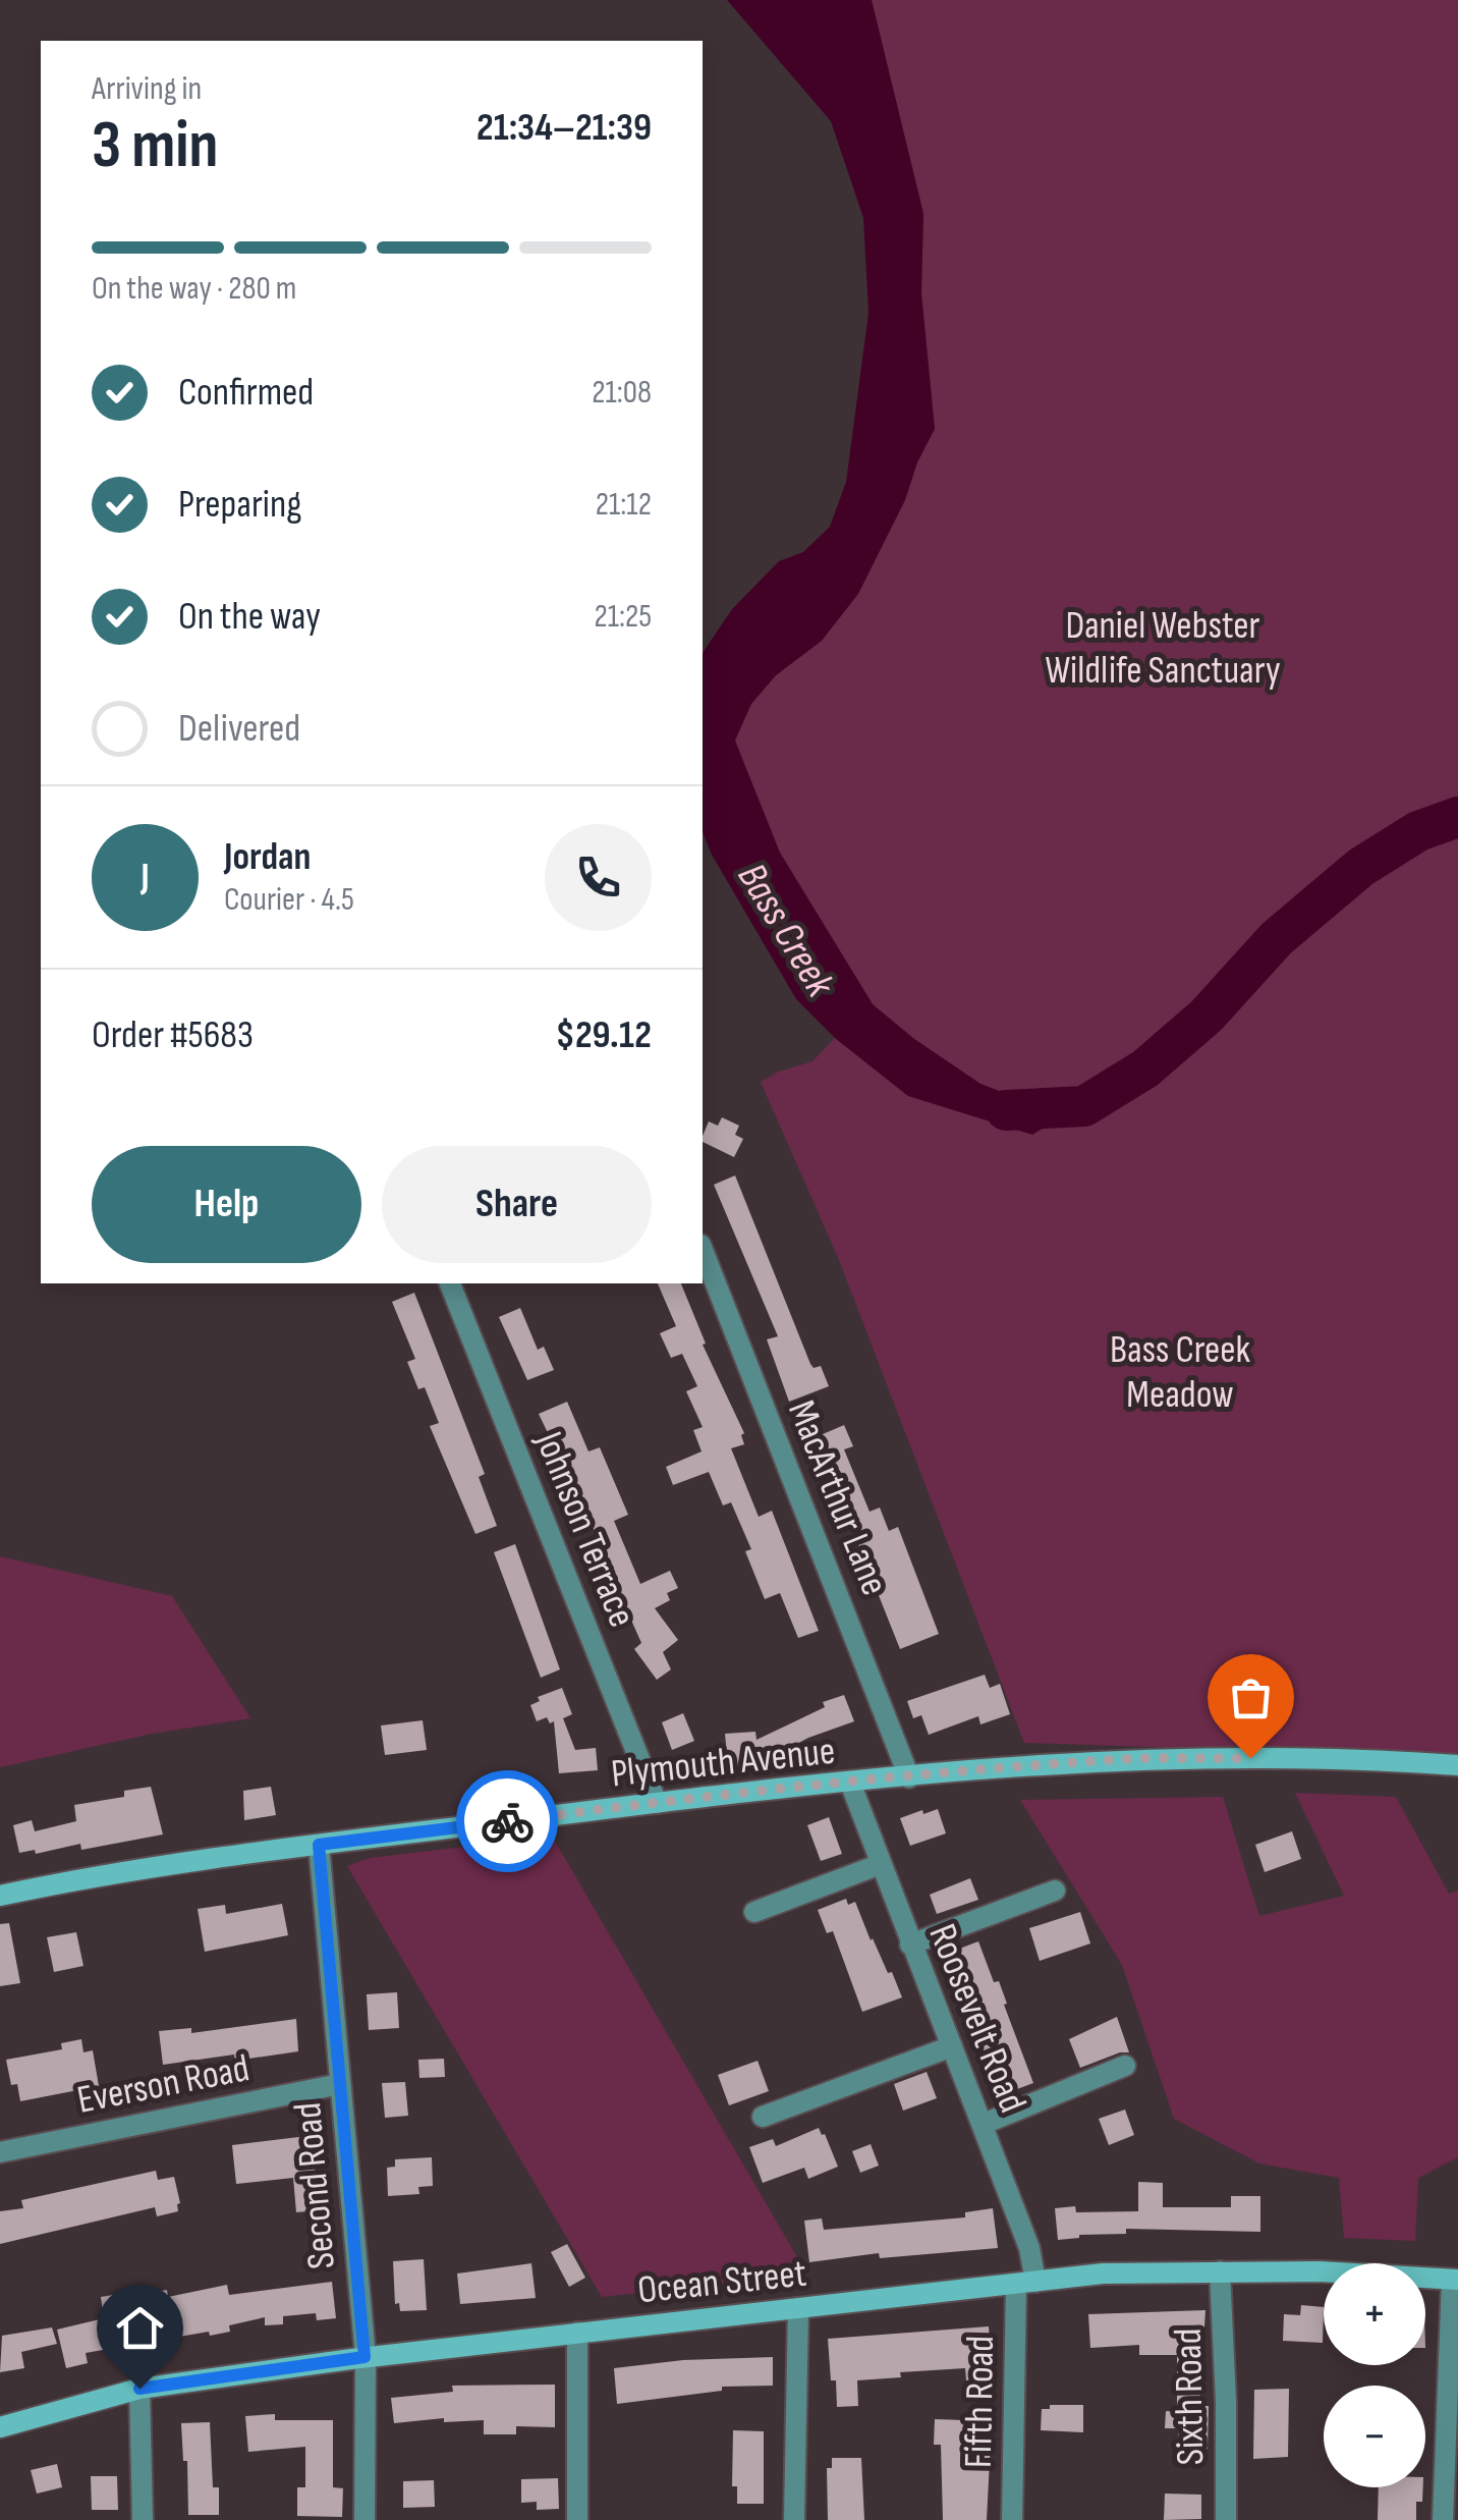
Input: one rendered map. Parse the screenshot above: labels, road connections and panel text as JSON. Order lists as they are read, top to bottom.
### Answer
{
  "streets": {
    "street": [
      "MacArthur Lane",
      "Johnson Terrace",
      "Plymouth Avenue",
      "Roosevelt Road",
      "Everson Road",
      "Second Road",
      "Ocean Street",
      "Sixth Road",
      "Fifth Road"
    ]
  },
  "crossings": [
    ["MacArthur Lane", "Plymouth Avenue"],
    ["Johnson Terrace", "Plymouth Avenue"],
    ["Plymouth Avenue", "Roosevelt Road"],
    ["Plymouth Avenue", "Second Road"],
    ["Roosevelt Road", "Ocean Street"],
    ["Roosevelt Road", "Fifth Road"],
    ["Everson Road", "Second Road"],
    ["Second Road", "Ocean Street"],
    ["Ocean Street", "Sixth Road"],
    ["Ocean Street", "Fifth Road"]
  ],
  "water": ["Bass Creek"],
  "parks": ["Daniel Webster Wildlife Sanctuary", "Bass Creek Meadow"],
  "page": {
    "heading": ["3 min", "Arriving in", "21:34–21:39"],
    "panel": [
      "Jordan",
      "Courier · 4.5",
      "Order #5683",
      "$29.12"
    ],
    "bar": "On the way · 280 m",
    "list": [
      ["Confirmed", "21:08"],
      ["Preparing", "21:12"],
      ["On the way", "21:25"],
      "Delivered"
    ],
    "round": "J",
    "buttons": ["Help", "Share"],
    "map_buttons": ["+", "−"]
  }
}
